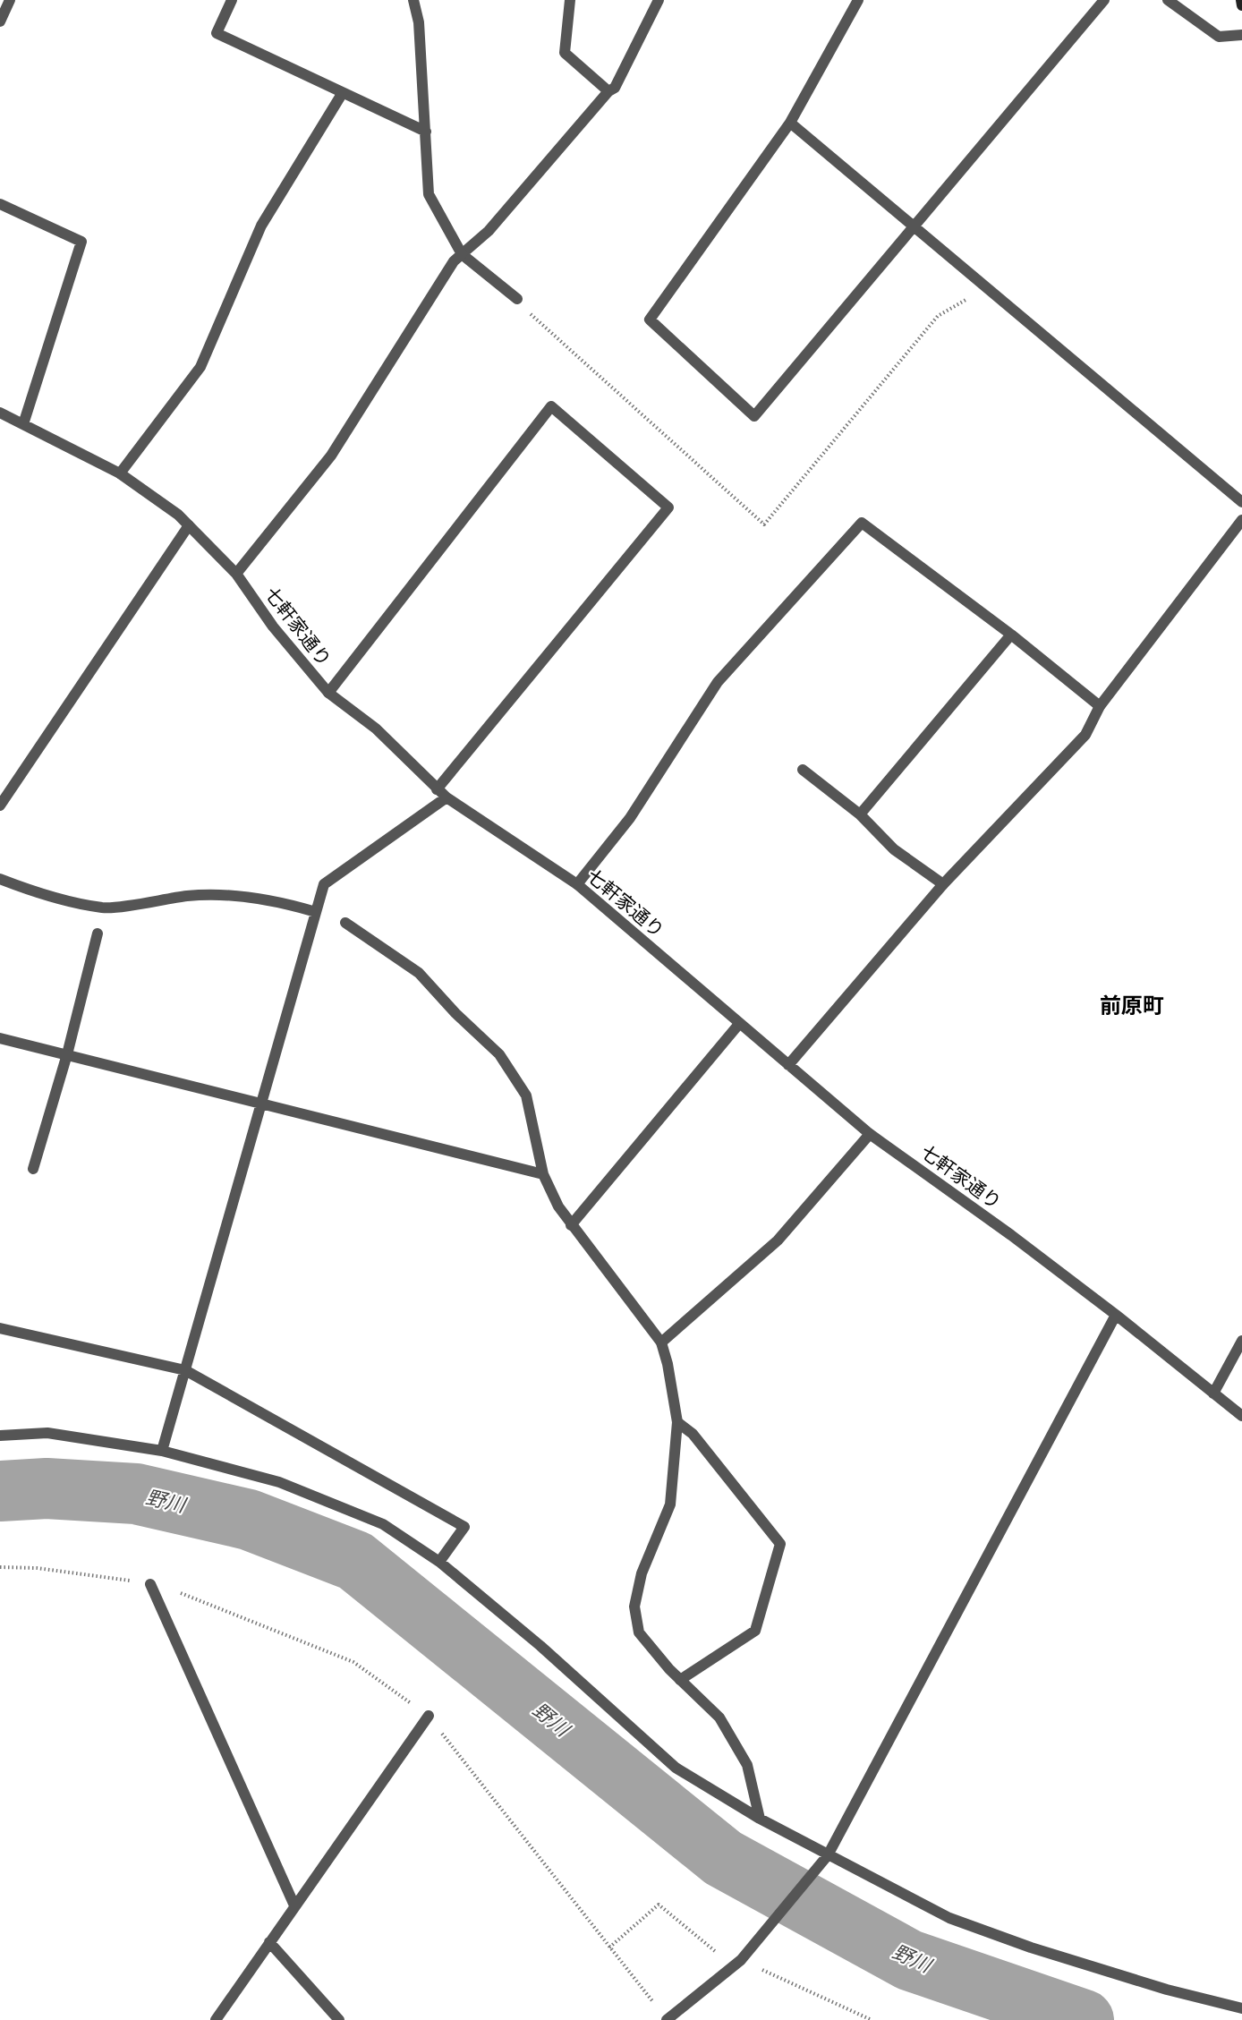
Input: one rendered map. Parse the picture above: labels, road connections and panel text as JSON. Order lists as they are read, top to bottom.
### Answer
{
  "streets": {
    "street": ["七軒家通り"]
  },
  "districts": ["前原町"],
  "water": ["野川"]
}
